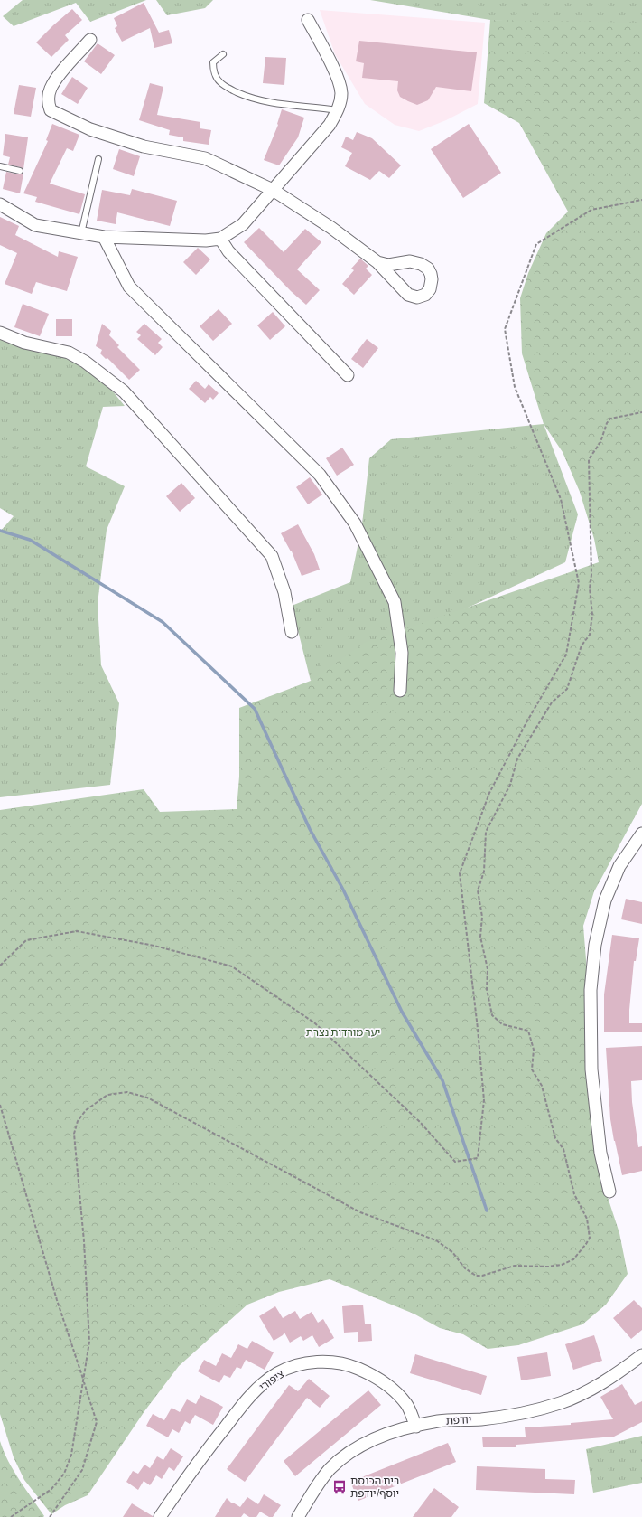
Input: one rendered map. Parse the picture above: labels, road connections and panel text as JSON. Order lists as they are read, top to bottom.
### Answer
{
  "streets": {
    "street": ["ציפורי", "יודפת"]
  },
  "crossings": [
    ["ציפורי", "יודפת"]
  ],
  "parks": ["יער מורדות נצרת"],
  "places": {
    "bus stop": ["בית הכנסת יוסף/יודפת"]
  }
}
